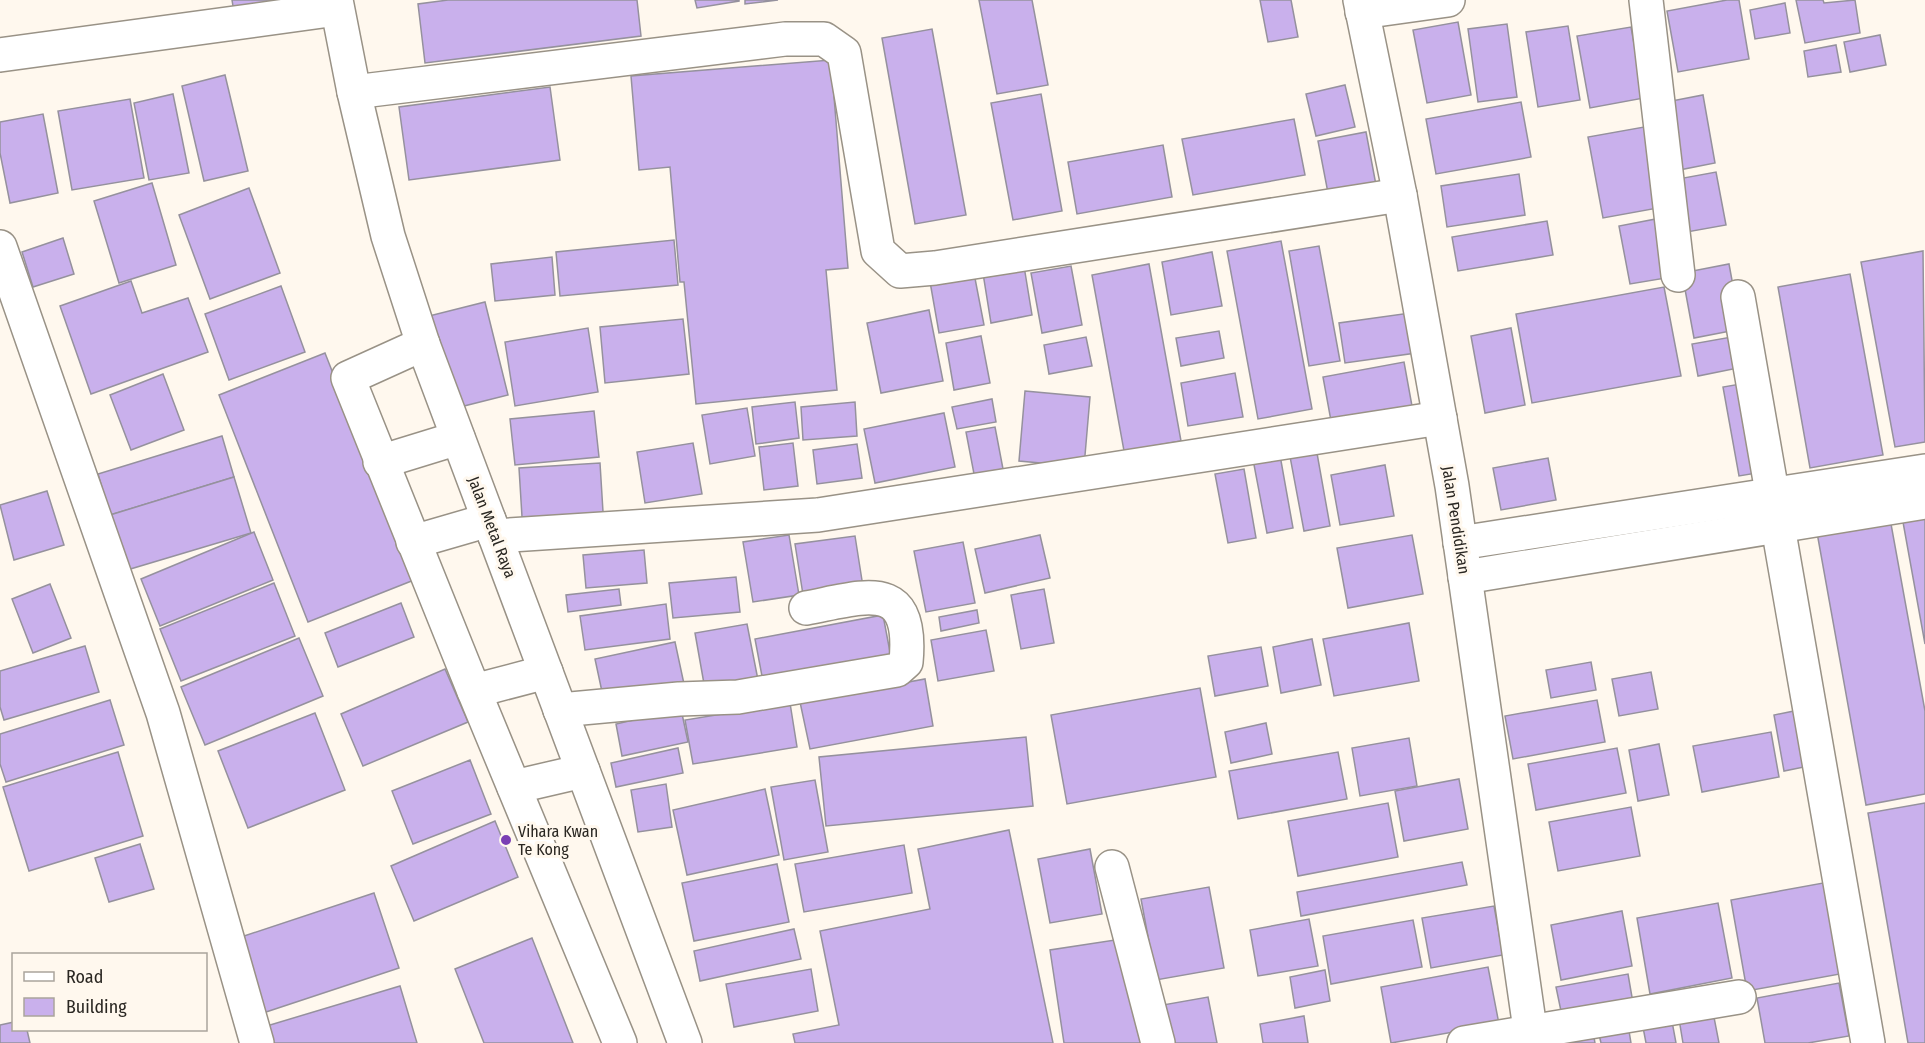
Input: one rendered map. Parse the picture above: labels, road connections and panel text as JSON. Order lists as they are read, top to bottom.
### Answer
{
  "streets": {
    "street": ["Jalan Pendidikan", "Jalan Metal Raya"]
  },
  "places": ["Vihara Kwan Te Kong"],
  "legend": ["Road", "Building"]
}
